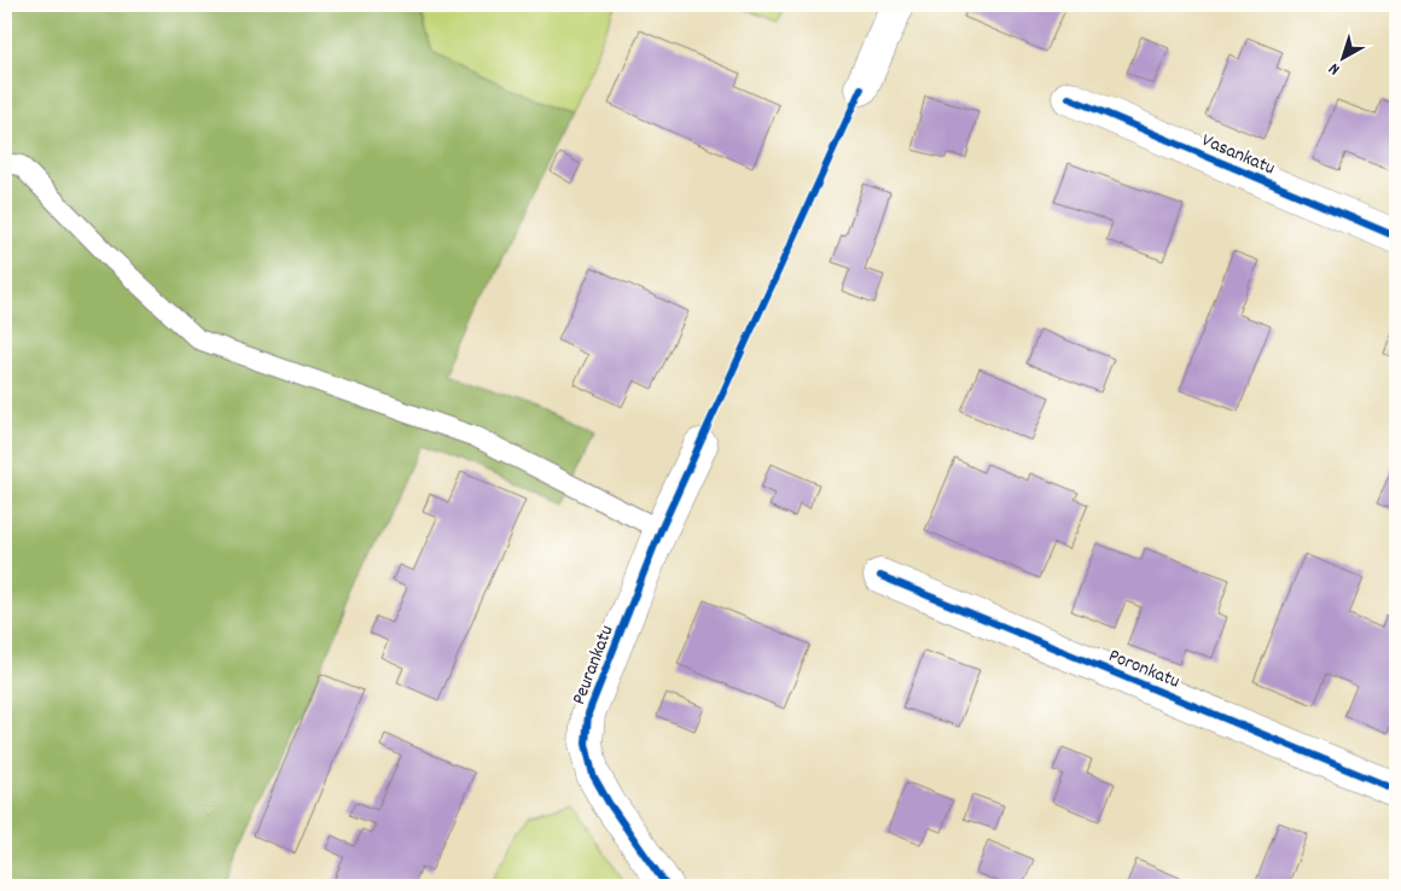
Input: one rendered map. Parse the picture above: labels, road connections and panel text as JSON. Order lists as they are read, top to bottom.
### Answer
{
  "streets": {
    "street": ["Vasankatu", "Peurankatu", "Poronkatu"]
  },
  "north": "bottom left"
}
